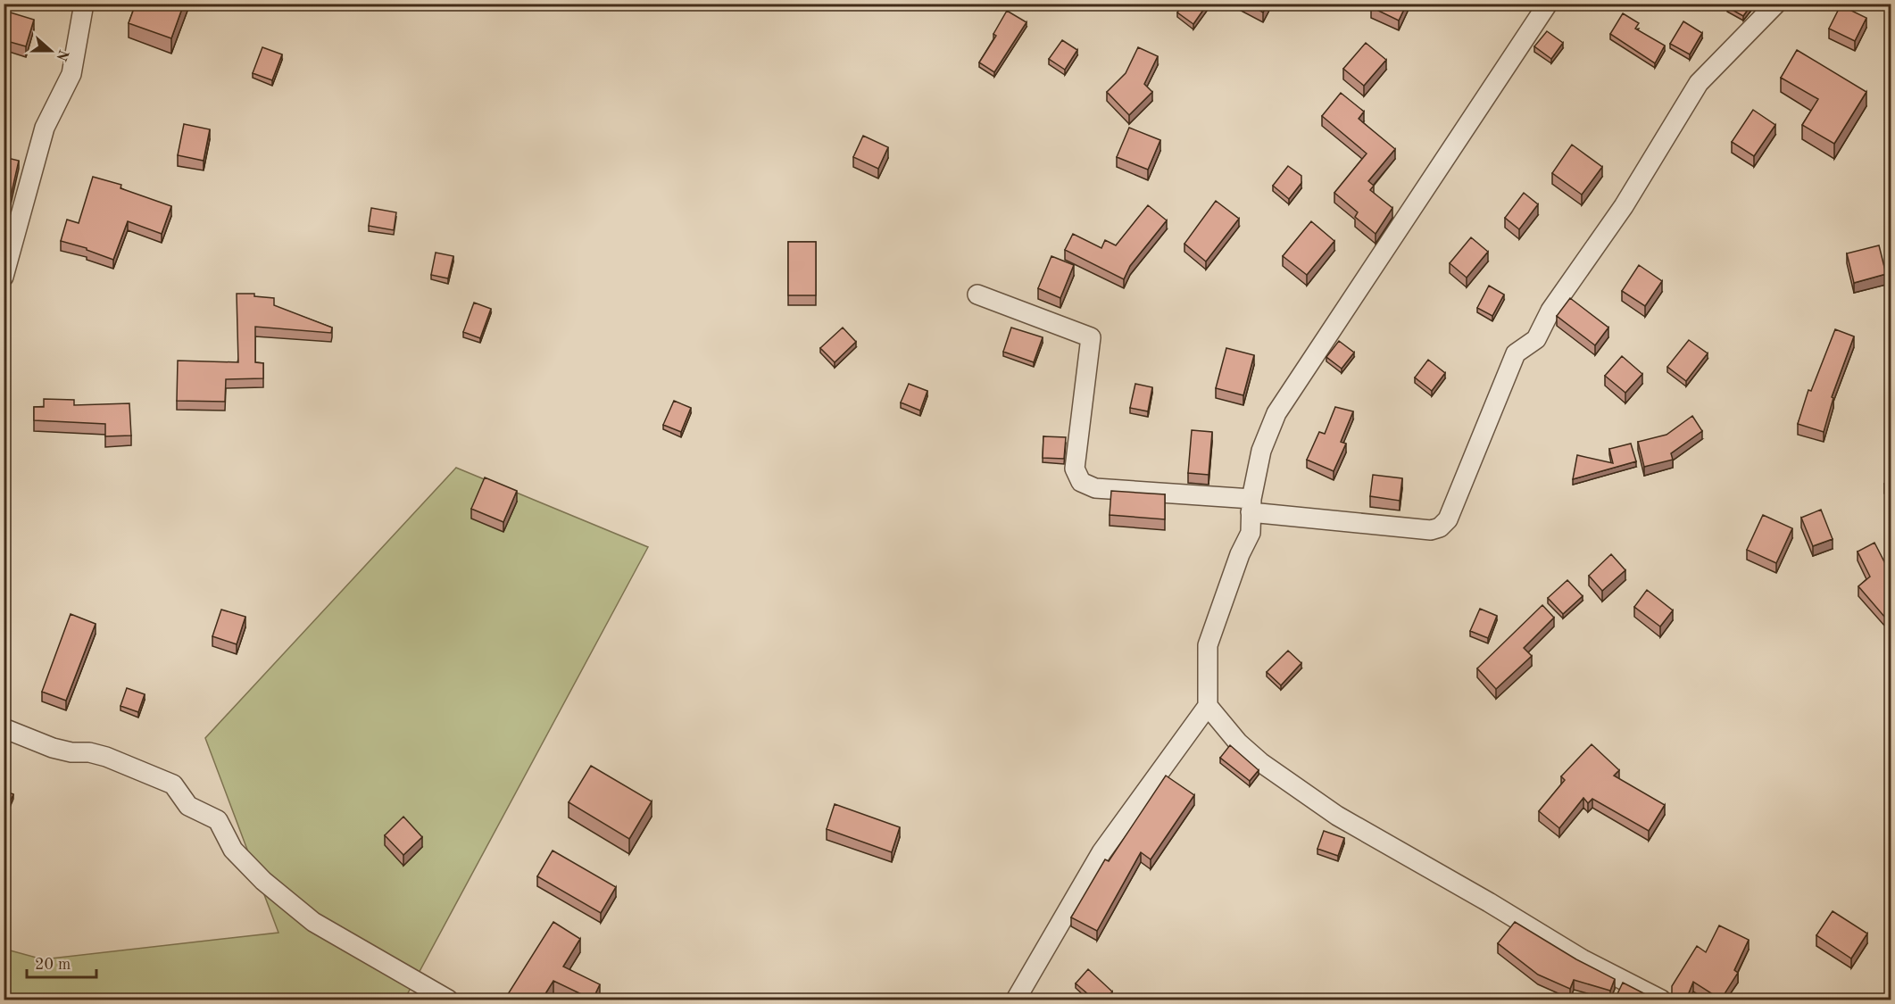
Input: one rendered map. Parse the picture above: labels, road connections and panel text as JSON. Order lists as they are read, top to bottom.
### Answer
{
  "scale_bar": "20 m",
  "north": "right"
}
